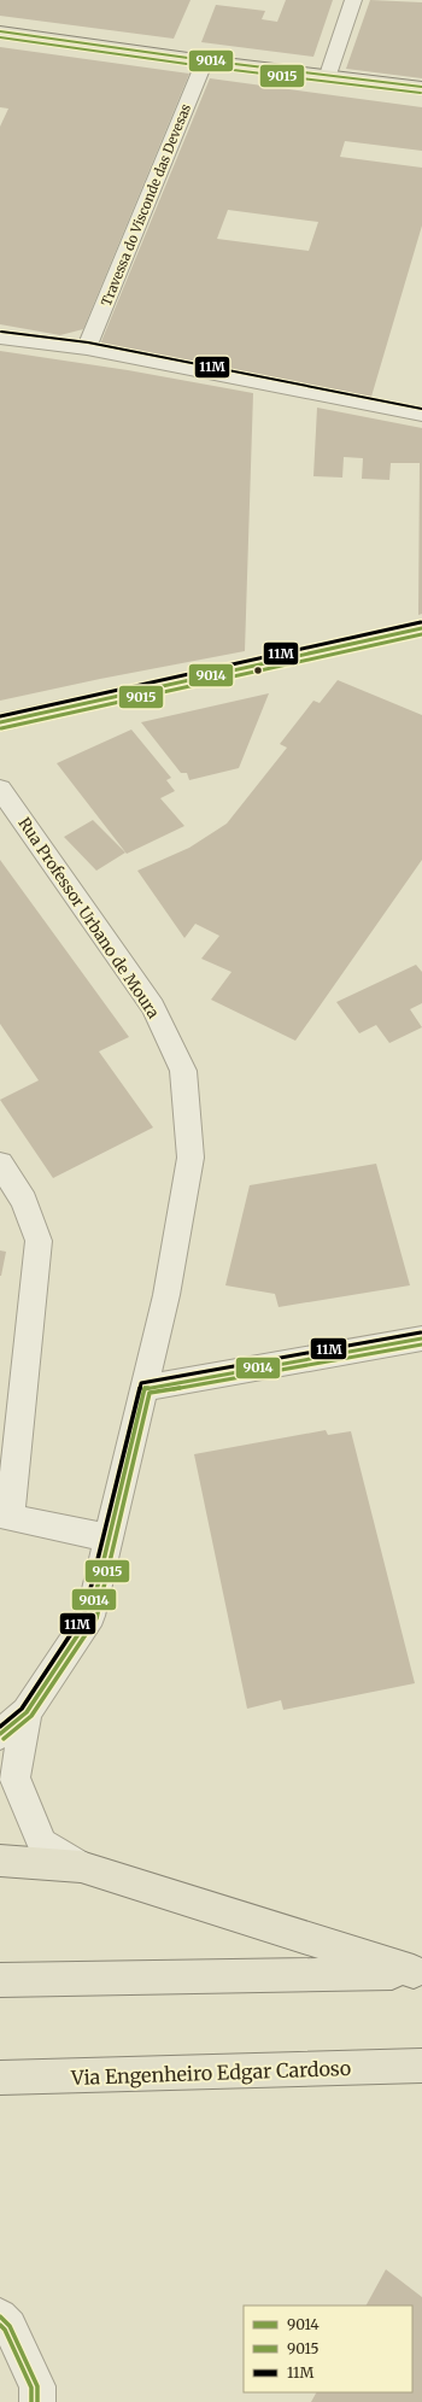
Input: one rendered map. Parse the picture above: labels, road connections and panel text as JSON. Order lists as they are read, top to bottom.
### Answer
{
  "streets": {
    "main road": ["Via Engenheiro Edgar Cardoso"],
    "street": ["Travessa do Visconde das Devesas", "Rua Professor Urbano de Moura"]
  },
  "lines": ["transit line 9014", "transit line 9015", "transit line 11M"],
  "legend": ["9014", "9015", "11M"]
}
